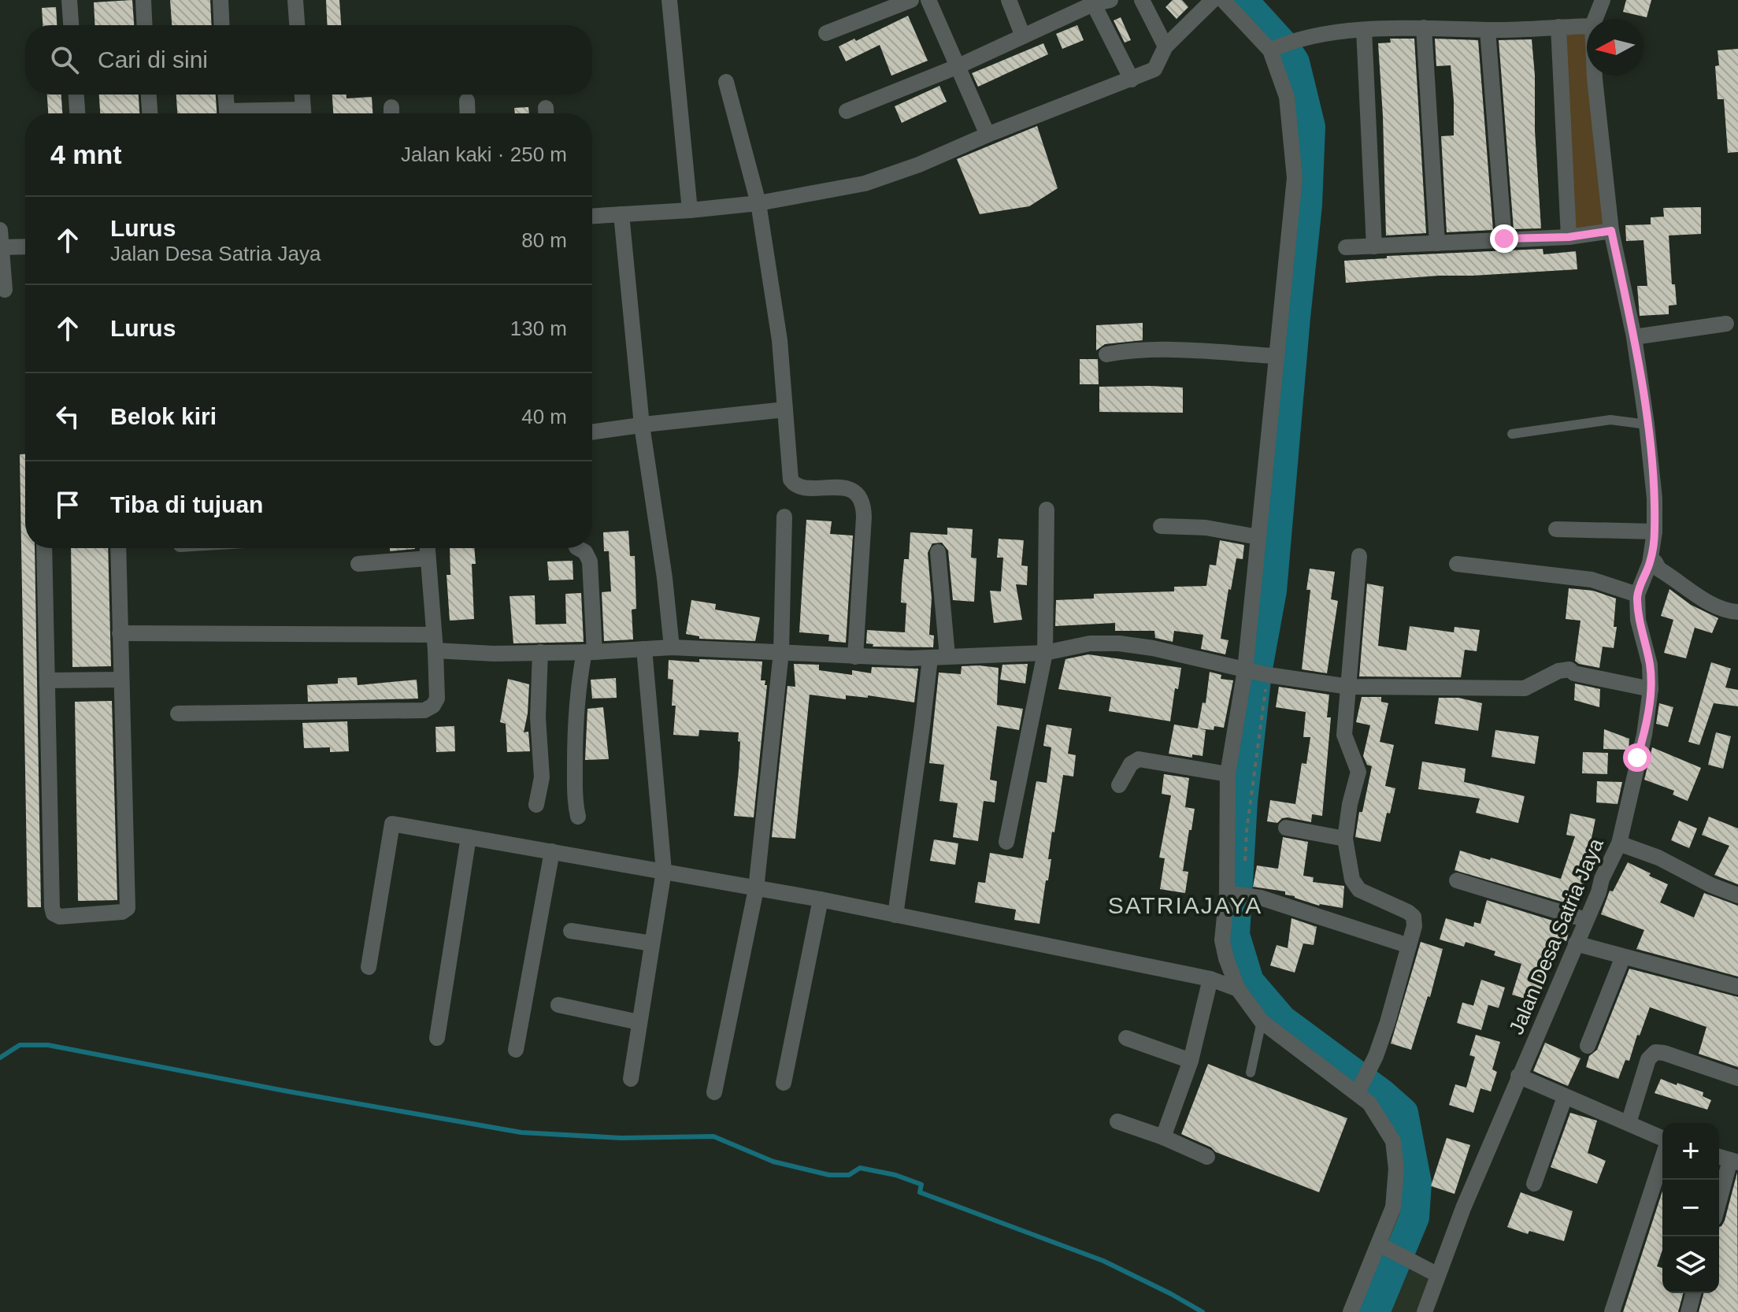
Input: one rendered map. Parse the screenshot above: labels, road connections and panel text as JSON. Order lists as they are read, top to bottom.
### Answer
{
  "streets": {
    "street": ["Jalan Desa Satria Jaya"]
  },
  "districts": ["SATRIAJAYA"],
  "north": "left",
  "page": {
    "search": "Cari di sini",
    "heading": ["4 mnt", "Jalan kaki · 250 m"],
    "list": [
      ["Lurus", "Jalan Desa Satria Jaya", "80 m"],
      ["Lurus", "130 m"],
      ["Belok kiri", "40 m"],
      "Tiba di tujuan"
    ],
    "map_buttons": ["+", "−"]
  }
}
